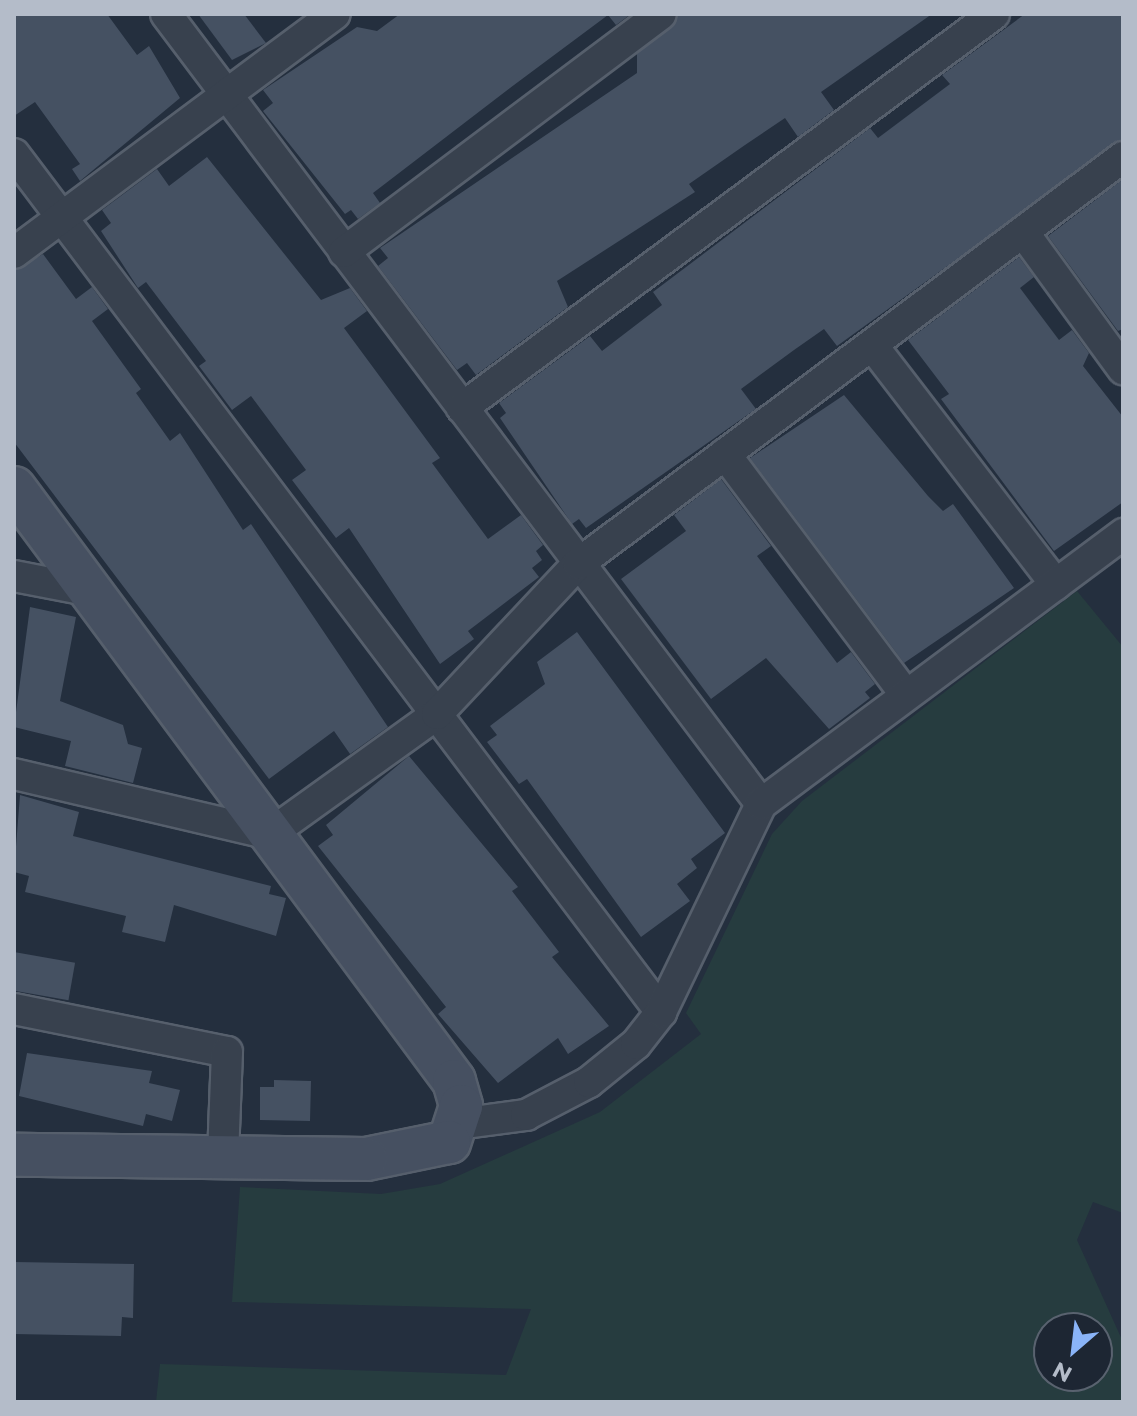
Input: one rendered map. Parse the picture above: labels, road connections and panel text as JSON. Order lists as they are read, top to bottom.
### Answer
{
  "north": "bottom left"
}
